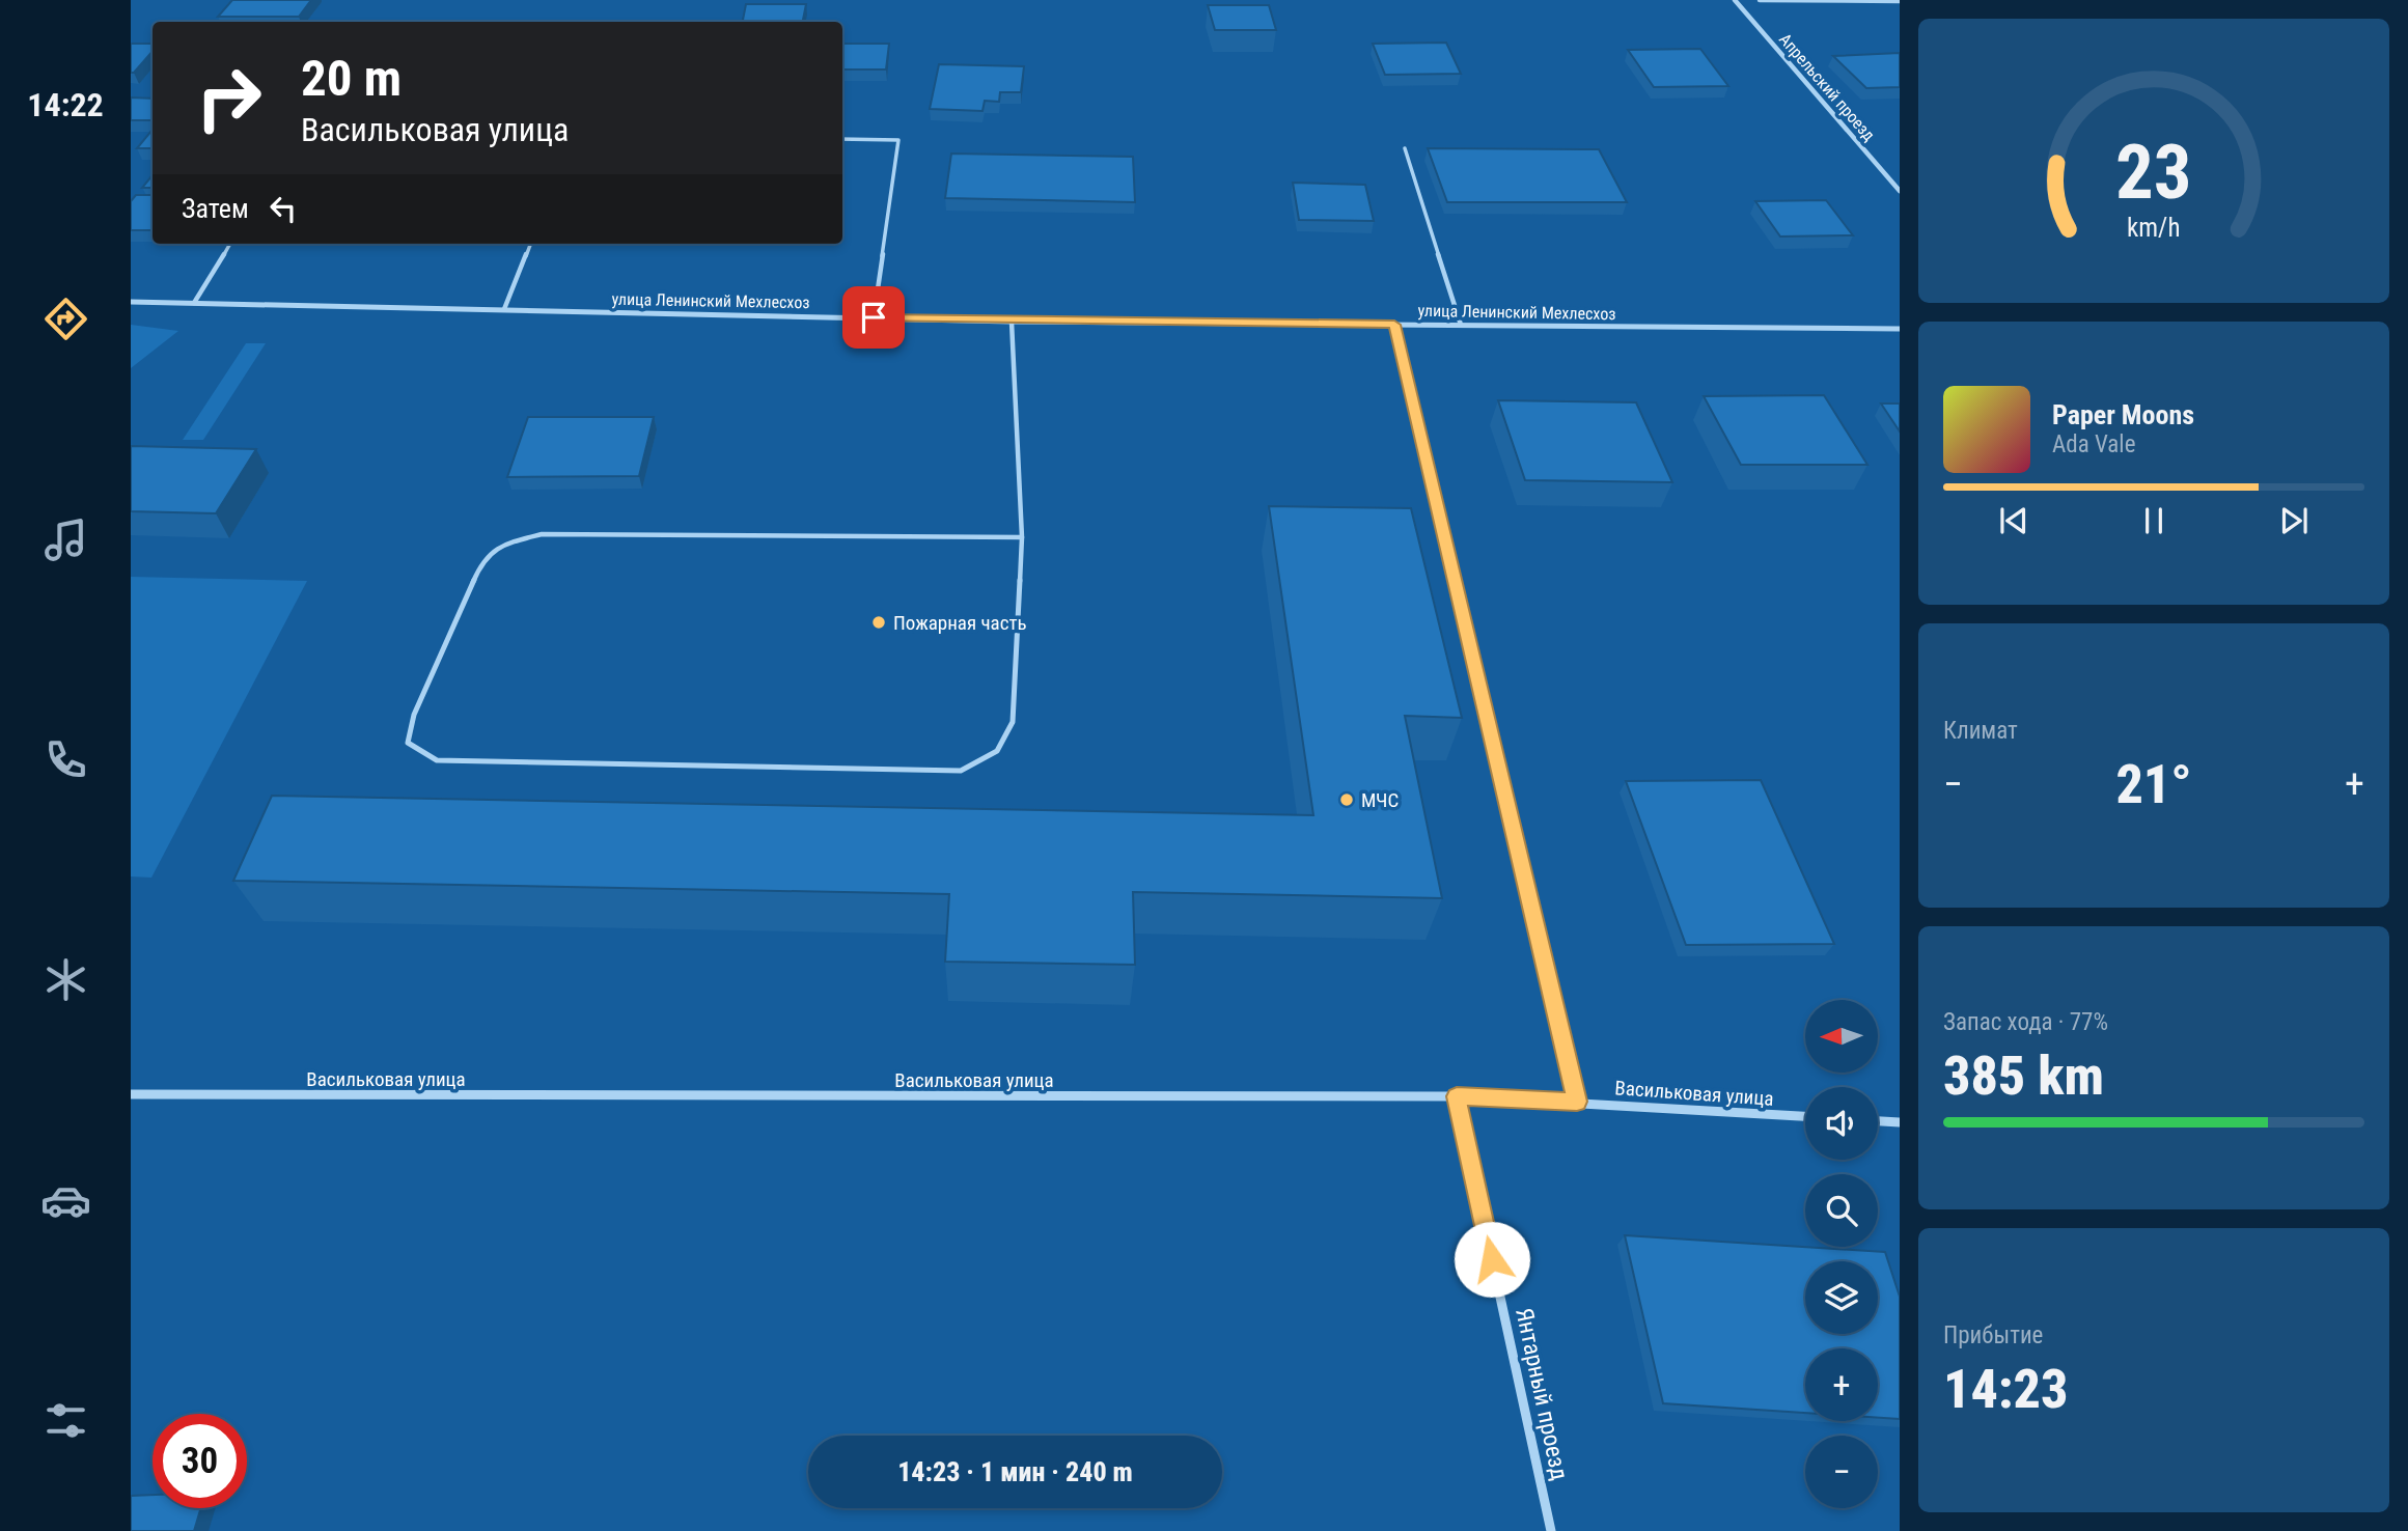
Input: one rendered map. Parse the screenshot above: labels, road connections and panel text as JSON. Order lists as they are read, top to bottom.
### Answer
{
  "streets": {
    "street": [
      "Апрельский проезд",
      "улица Ленинский Мехлесхоз",
      "Васильковая улица",
      "Янтарный проезд"
    ]
  },
  "crossings": [
    ["Васильковая улица", "Янтарный проезд"]
  ],
  "places": ["Пожарная часть", "МЧС"],
  "north": "left",
  "page": {
    "tabs": "14:22",
    "turn": ["20 m", "Васильковая улица"],
    "then": "Затем",
    "song": ["Paper Moons", "Ada Vale"],
    "tile": [
      "Климат",
      ["Запас хода · 77%", "385 km"],
      ["Прибытие", "14:23"]
    ],
    "heat": ["−", "21°", "+"],
    "map_buttons": ["+", "−"],
    "limit": "30",
    "trip": "14:23 · 1 мин · 240 m",
    "gauge": ["23", "km/h"]
  }
}
